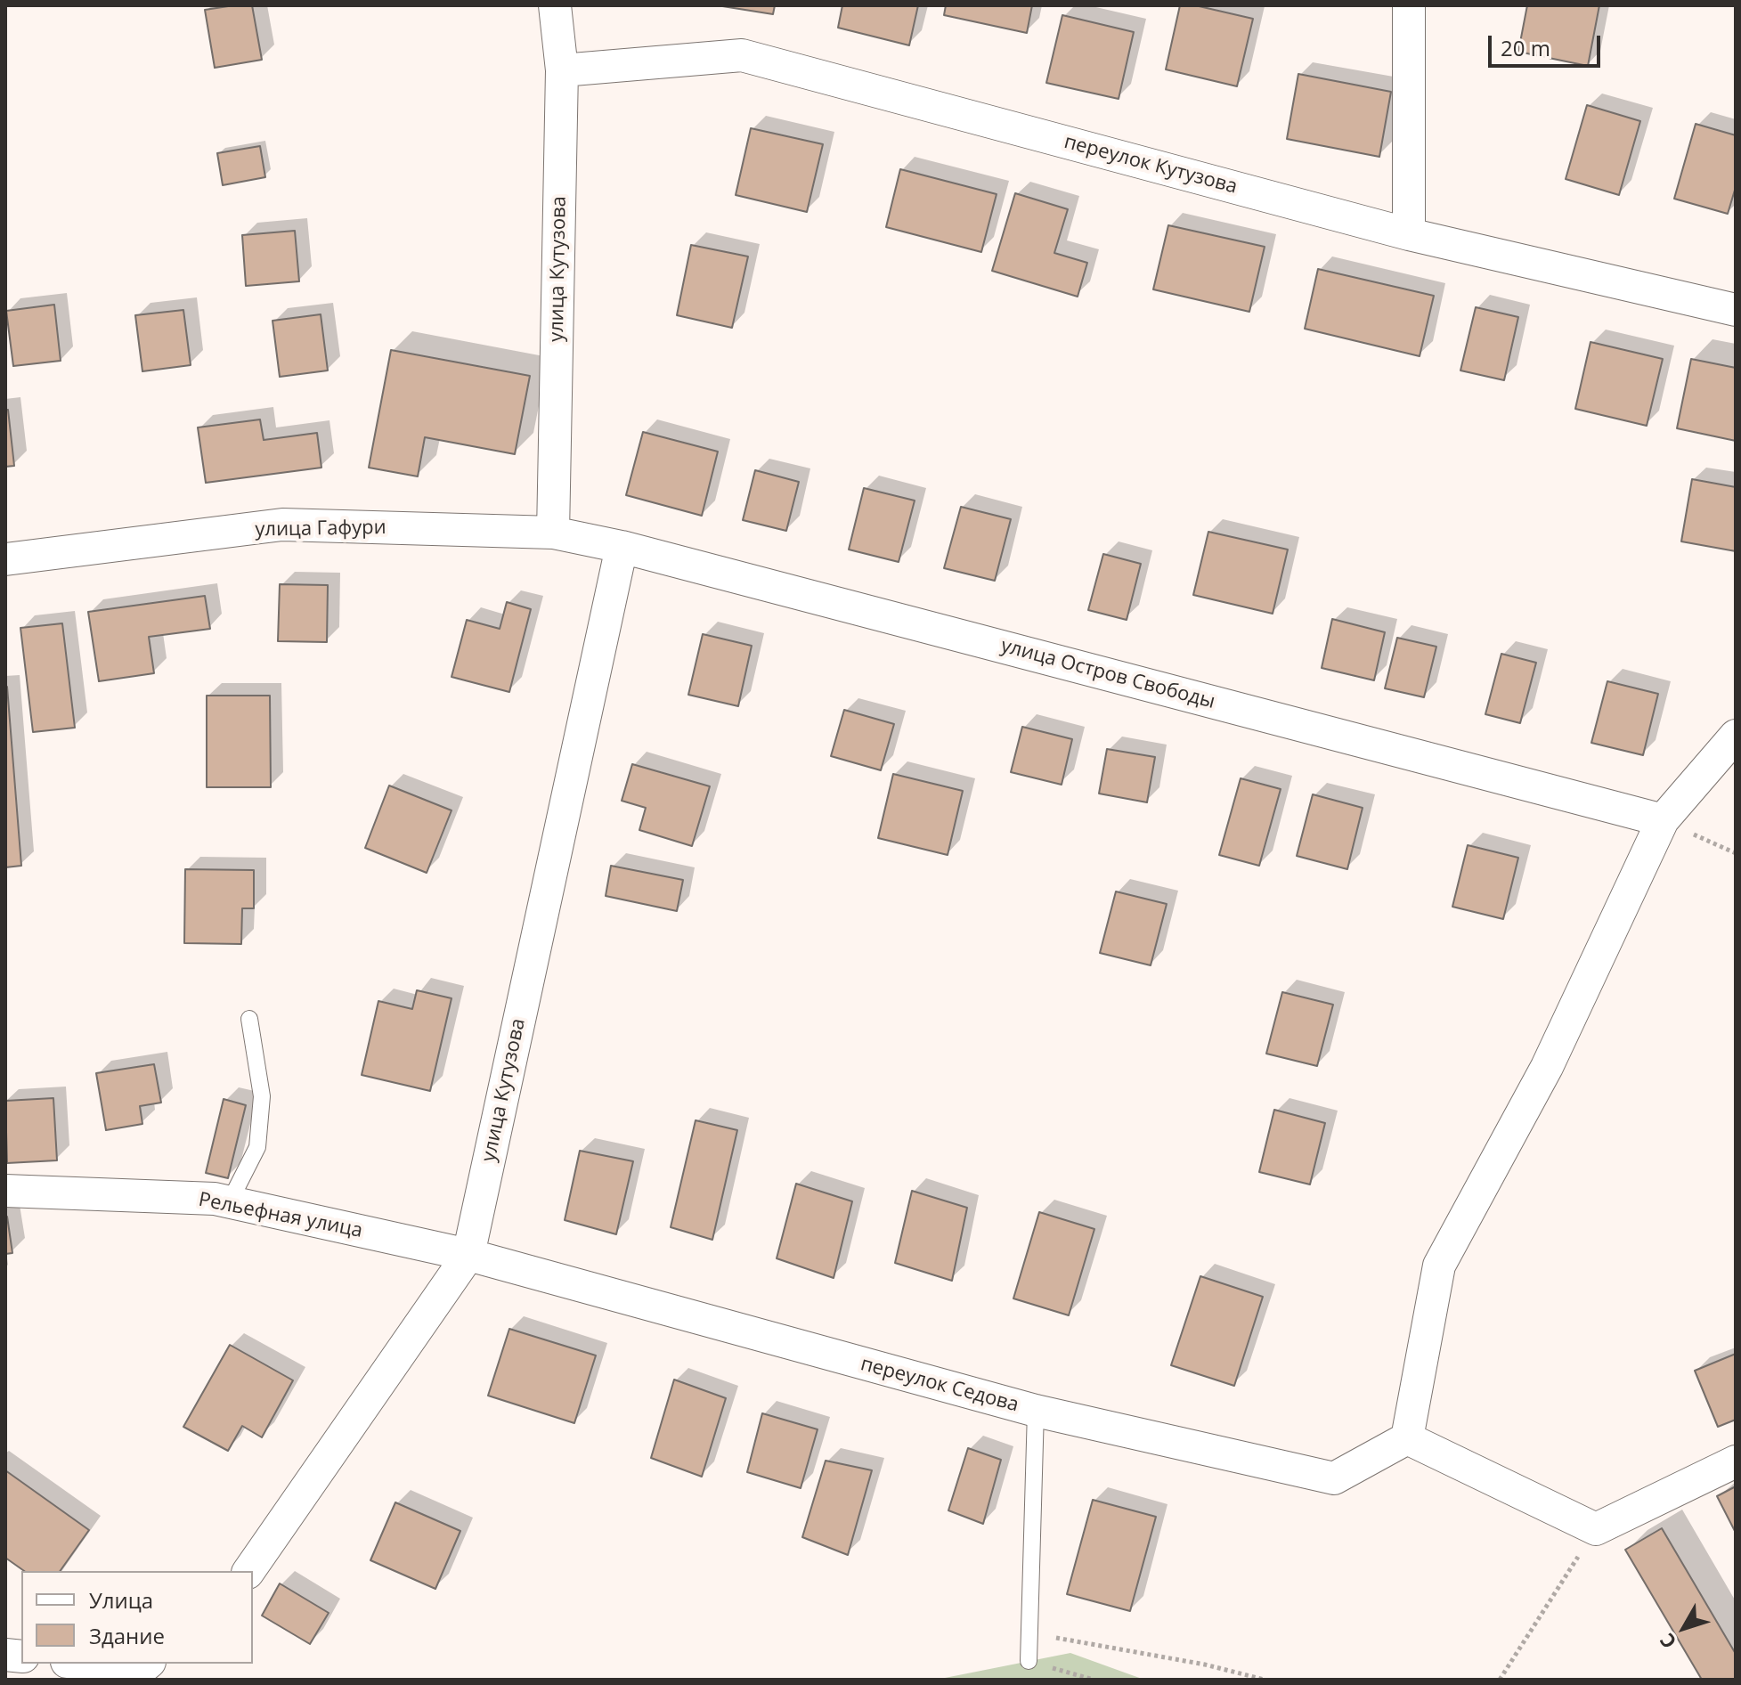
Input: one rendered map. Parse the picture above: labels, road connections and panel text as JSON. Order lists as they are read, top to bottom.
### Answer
{
  "streets": {
    "street": [
      "переулок Кутузова",
      "улица Кутузова",
      "улица Гафури",
      "улица Остров Свободы",
      "Рельефная улица",
      "переулок Седова"
    ]
  },
  "crossings": [
    ["переулок Кутузова", "улица Кутузова"],
    ["улица Кутузова", "улица Гафури"],
    ["улица Кутузова", "улица Остров Свободы"],
    ["улица Кутузова", "Рельефная улица"],
    ["улица Кутузова", "переулок Седова"],
    ["улица Гафури", "улица Остров Свободы"],
    ["Рельефная улица", "переулок Седова"]
  ],
  "legend": ["Улица", "Здание"],
  "scale_bar": "20 m",
  "north": "bottom left"
}
